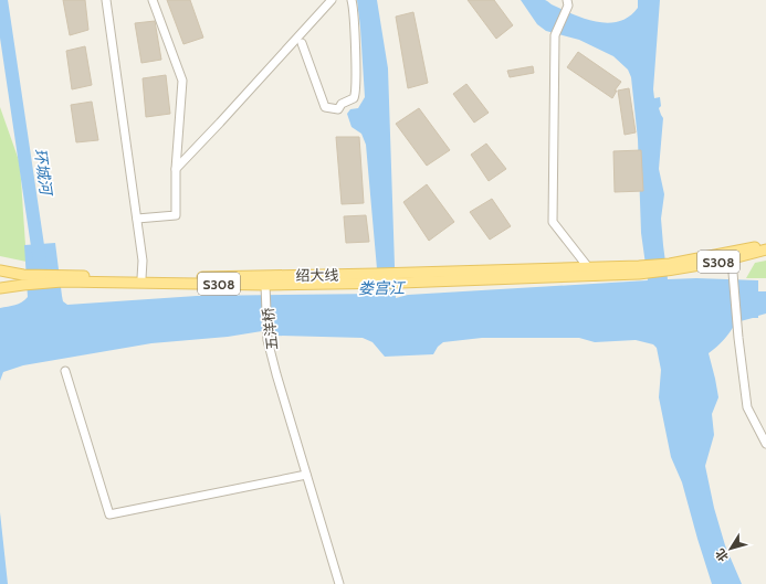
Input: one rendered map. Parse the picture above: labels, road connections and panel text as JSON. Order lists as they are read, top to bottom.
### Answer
{
  "streets": {
    "main road": ["S308", "绍大线"],
    "street": ["五洋桥"]
  },
  "crossings": [
    ["S308", "绍大线"],
    ["绍大线", "五洋桥"]
  ],
  "water": ["环城河", "娄宫江"],
  "north": "bottom left"
}
